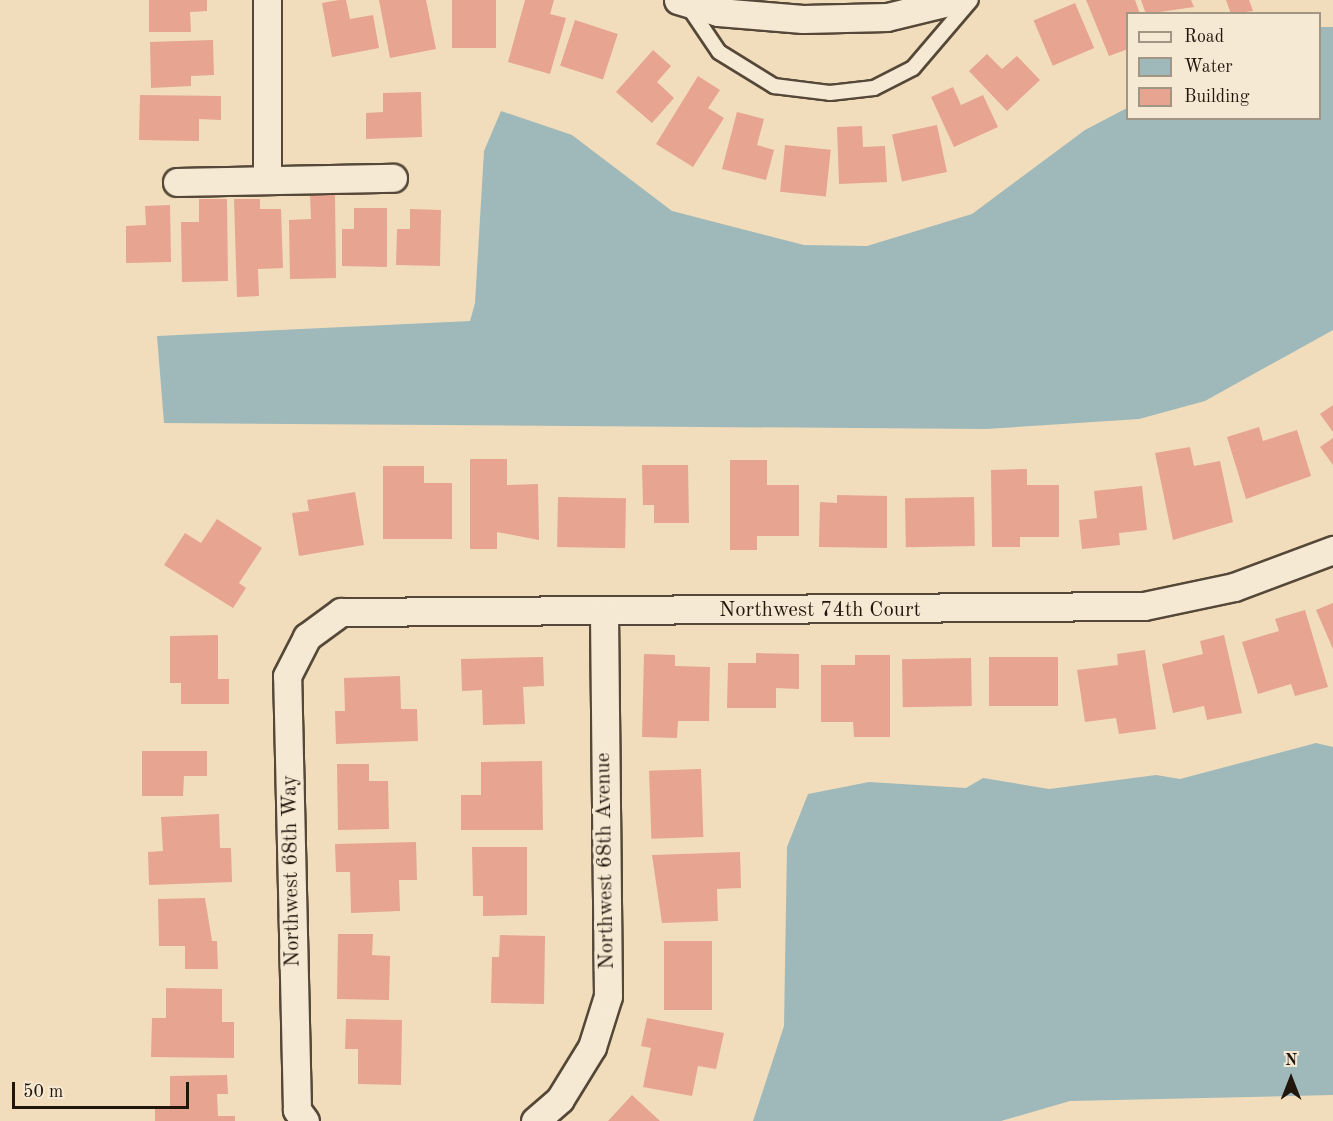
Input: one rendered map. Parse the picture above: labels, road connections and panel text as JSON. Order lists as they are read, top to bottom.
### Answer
{
  "streets": {
    "street": ["Northwest 74th Court", "Northwest 68th Avenue", "Northwest 68th Way"]
  },
  "crossings": [
    ["Northwest 74th Court", "Northwest 68th Avenue"],
    ["Northwest 74th Court", "Northwest 68th Way"]
  ],
  "legend": ["Road", "Water", "Building"],
  "scale_bar": "50 m",
  "north": "top"
}
